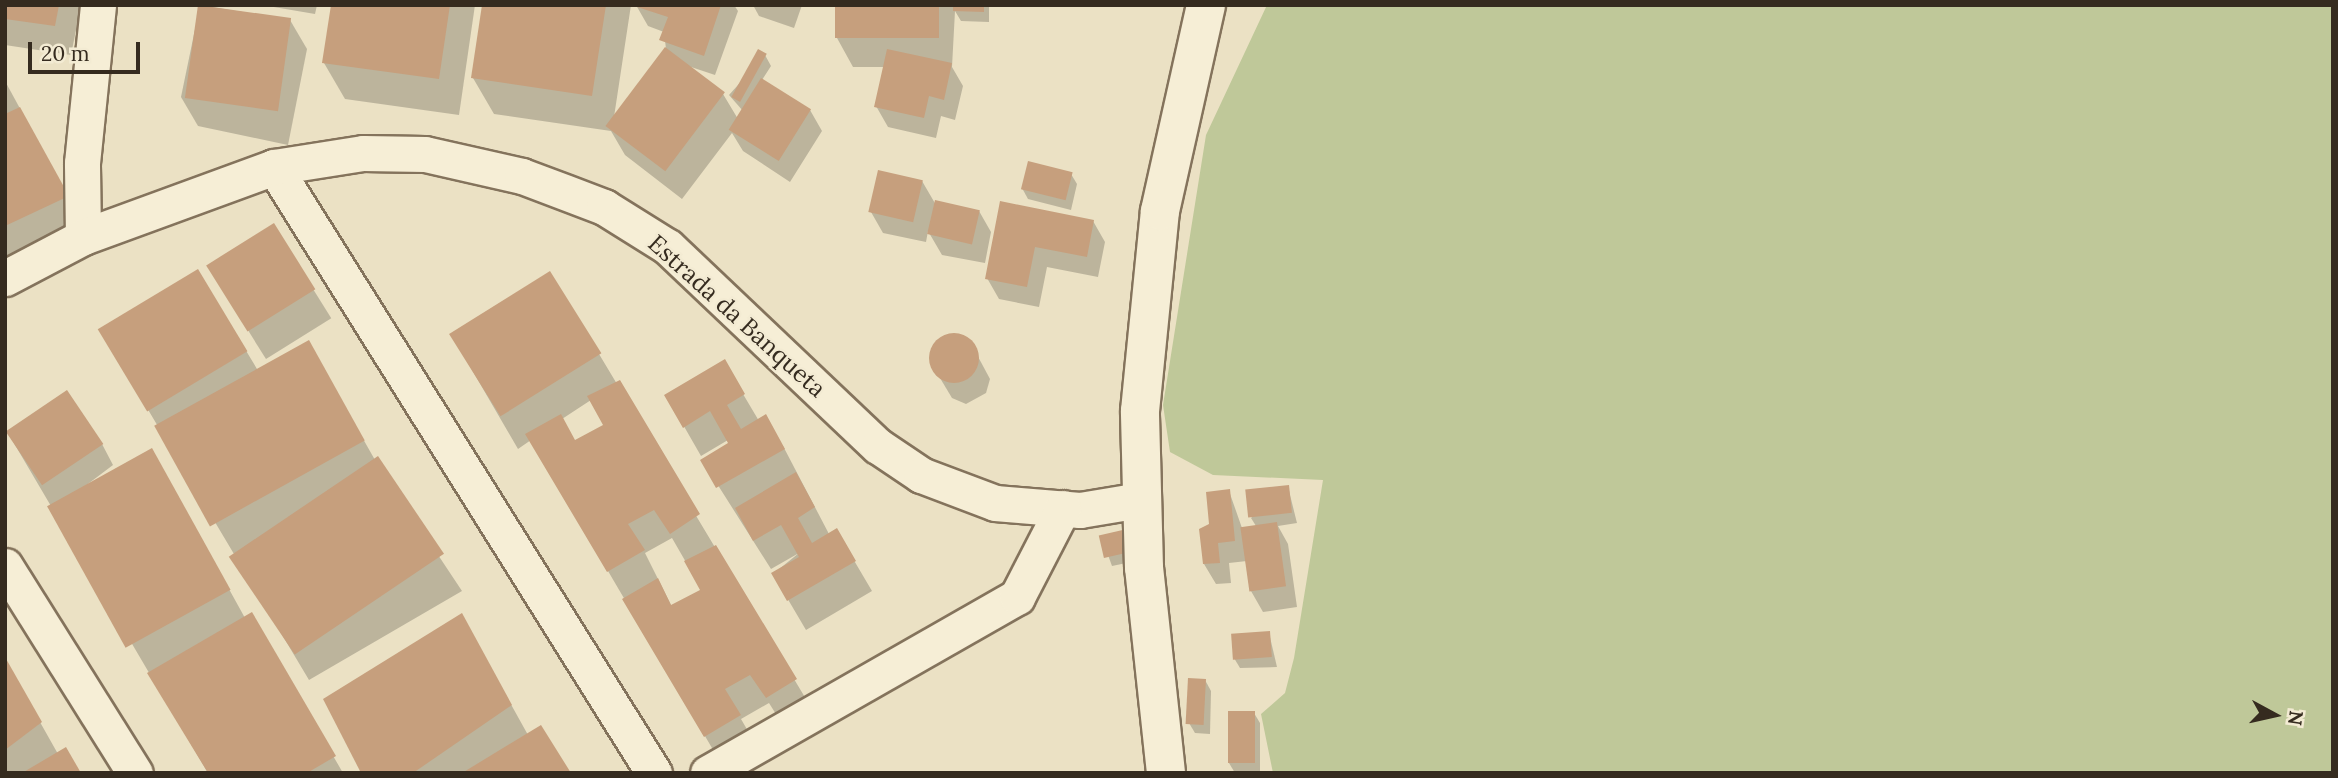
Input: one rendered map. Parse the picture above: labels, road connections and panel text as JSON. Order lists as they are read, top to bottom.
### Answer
{
  "streets": {
    "street": ["Estrada da Banqueta"]
  },
  "scale_bar": "20 m",
  "north": "right"
}
